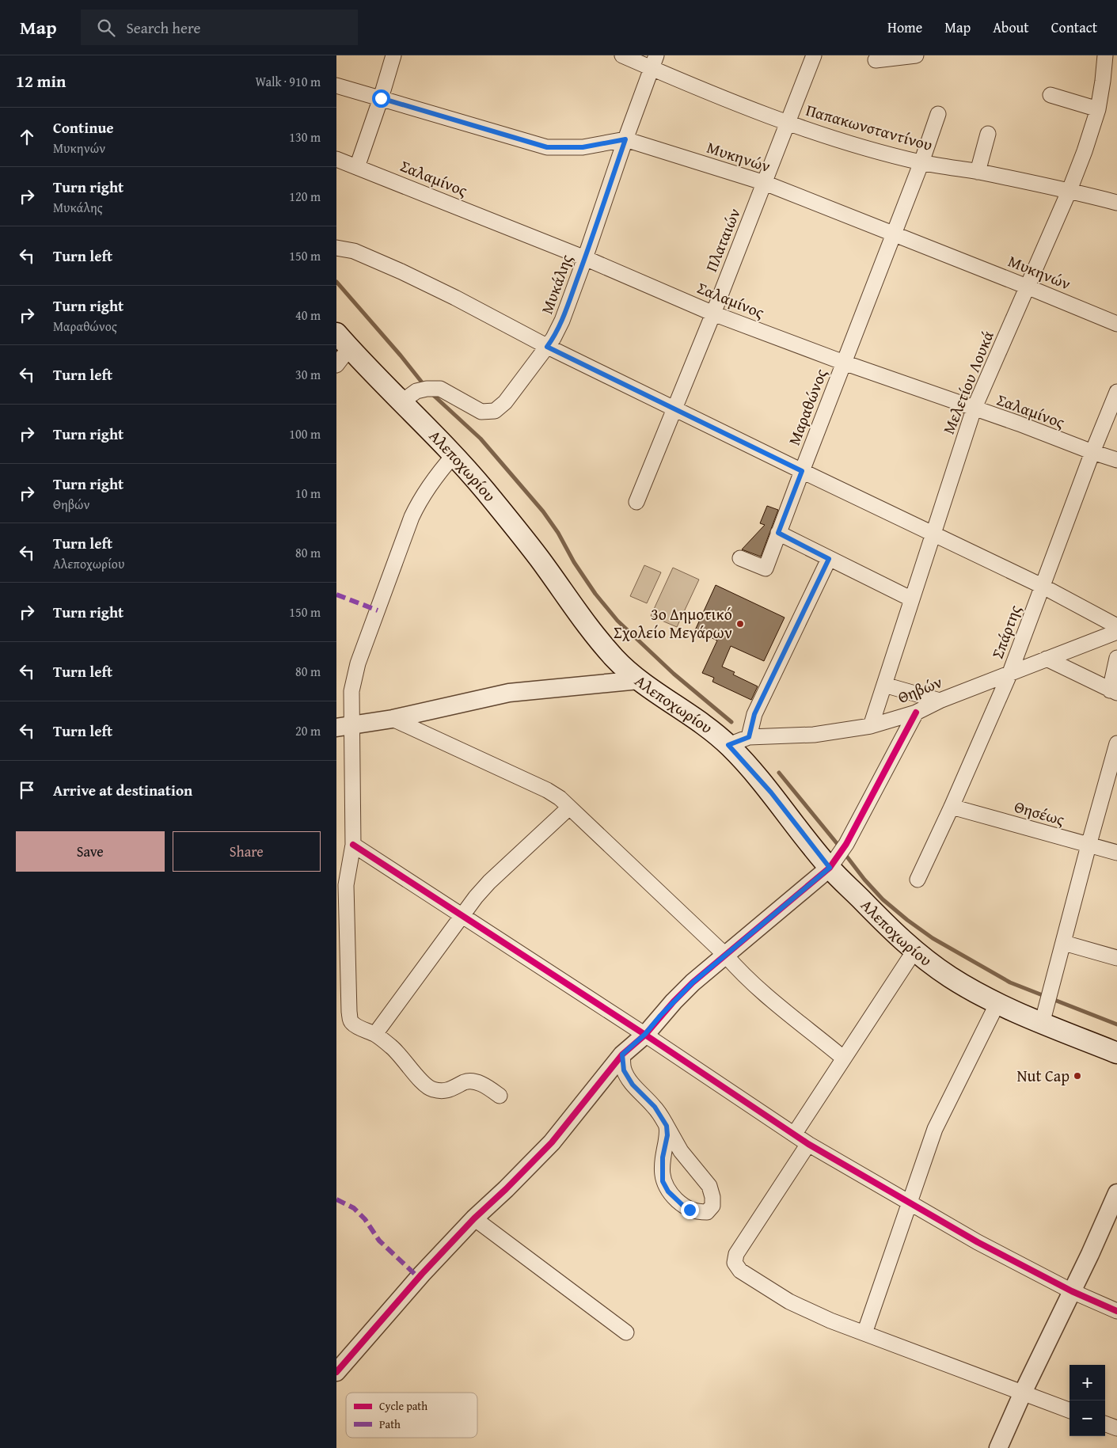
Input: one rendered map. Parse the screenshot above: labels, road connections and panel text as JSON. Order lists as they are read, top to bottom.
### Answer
{
  "streets": {
    "main road": ["Αλεποχωρίου"],
    "street": [
      "Παπακωνσταντίνου",
      "Μυκηνών",
      "Σαλαμίνος",
      "Πλαταιών",
      "Μυκάλης",
      "Μελετίου Λουκά",
      "Μαραθώνος",
      "Σπάρτης",
      "Θηβών",
      "Θησέως"
    ]
  },
  "crossings": [
    ["Παπακωνσταντίνου", "Πλαταιών"],
    ["Παπακωνσταντίνου", "Μυκάλης"],
    ["Παπακωνσταντίνου", "Μελετίου Λουκά"],
    ["Παπακωνσταντίνου", "Μαραθώνος"],
    ["Μυκηνών", "Πλαταιών"],
    ["Μυκηνών", "Μυκάλης"],
    ["Μυκηνών", "Μελετίου Λουκά"],
    ["Μυκηνών", "Μαραθώνος"],
    ["Σαλαμίνος", "Πλαταιών"],
    ["Σαλαμίνος", "Μυκάλης"],
    ["Σαλαμίνος", "Μελετίου Λουκά"],
    ["Σαλαμίνος", "Μαραθώνος"],
    ["Σαλαμίνος", "Σπάρτης"],
    ["Μυκάλης", "Αλεποχωρίου"],
    ["Μελετίου Λουκά", "Θηβών"],
    ["Αλεποχωρίου", "Θηβών"],
    ["Σπάρτης", "Θηβών"],
    ["Σπάρτης", "Θησέως"]
  ],
  "places": ["3ο Δημοτικό Σχολείο Μεγάρων", "Nut Cap"],
  "legend": ["Cycle path", "Path"],
  "page": {
    "header": "Map",
    "search": "Search here",
    "nav": [
      "Home",
      "Map",
      "About",
      "Contact"
    ],
    "heading": ["12 min", "Walk · 910 m"],
    "list": [
      ["Continue", "Μυκηνών", "130 m"],
      ["Turn right", "Μυκάλης", "120 m"],
      ["Turn left", "150 m"],
      ["Turn right", "Μαραθώνος", "40 m"],
      ["Turn left", "30 m"],
      ["Turn right", "100 m"],
      ["Turn right", "Θηβών", "10 m"],
      ["Turn left", "Αλεποχωρίου", "80 m"],
      ["Turn right", "150 m"],
      ["Turn left", "80 m"],
      ["Turn left", "20 m"],
      "Arrive at destination"
    ],
    "buttons": ["Save", "Share"],
    "map_buttons": ["+", "−"]
  }
}
